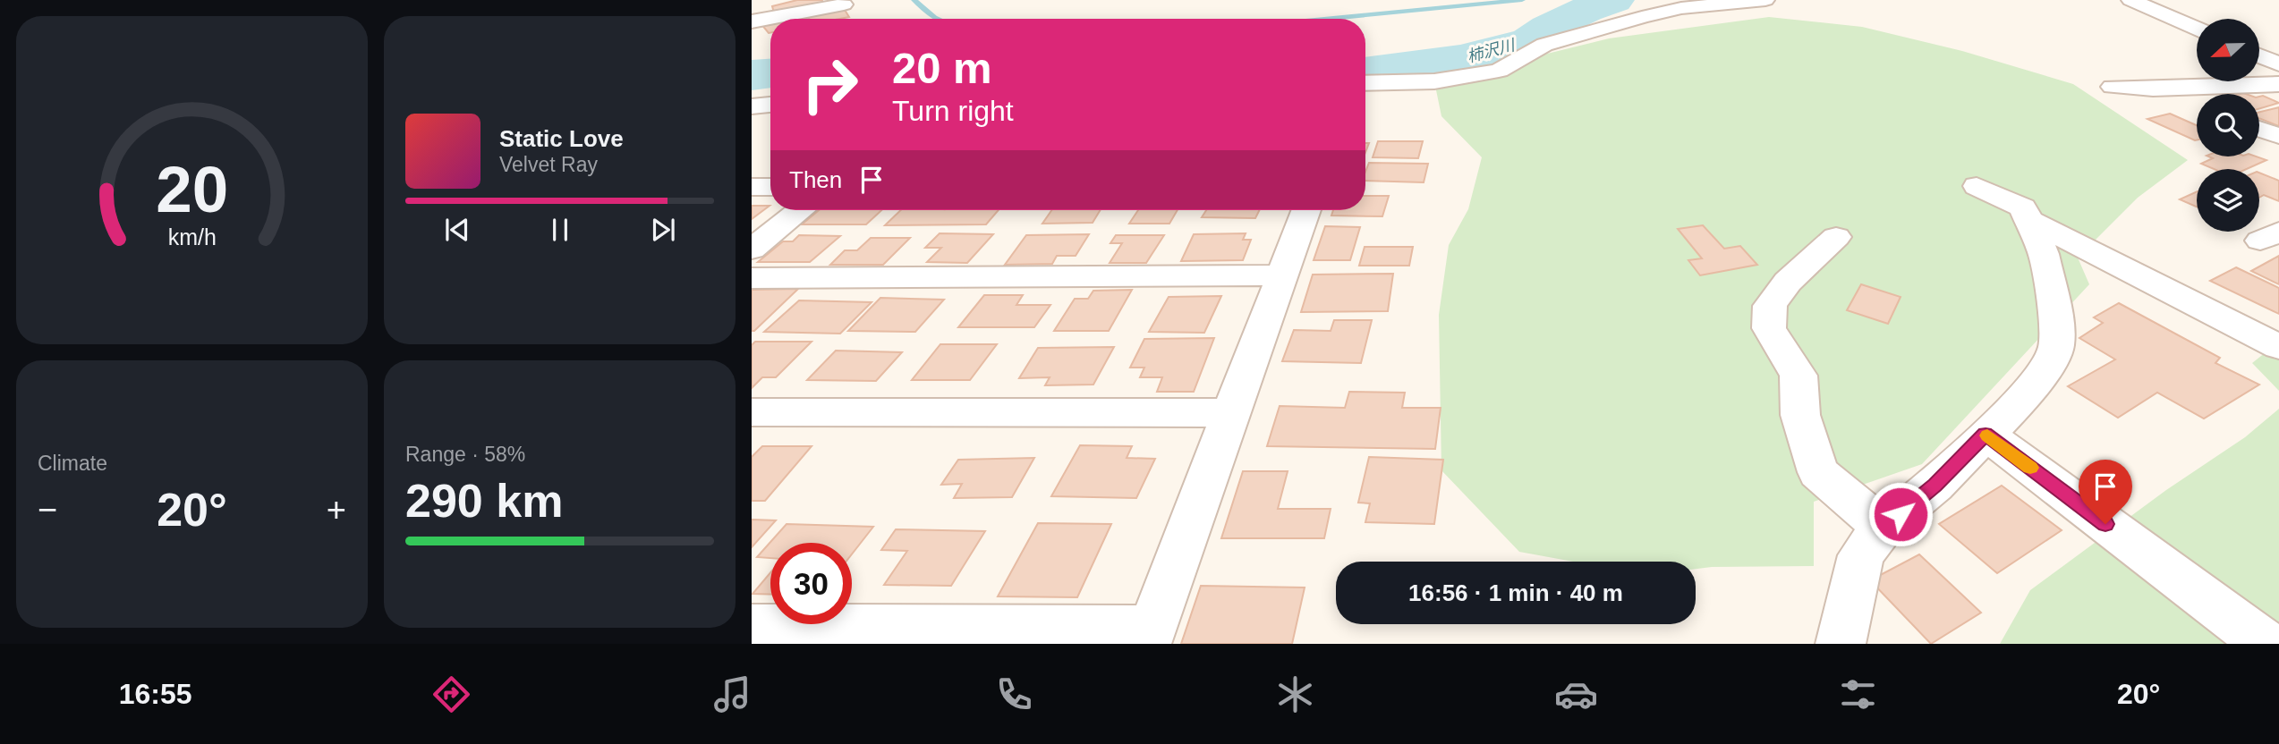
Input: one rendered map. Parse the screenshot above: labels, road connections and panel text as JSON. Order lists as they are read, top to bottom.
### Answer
{
  "water": ["柿沢川"],
  "north": "left",
  "page": {
    "turn": ["20 m", "Turn right"],
    "song": ["Static Love", "Velvet Ray"],
    "then": "Then",
    "tile": [
      "Climate",
      ["Range · 58%", "290 km"]
    ],
    "heat": ["−", "20°", "+"],
    "limit": "30",
    "trip": "16:56 · 1 min · 40 m",
    "tabs": ["16:55", "20°"],
    "gauge": ["20", "km/h"]
  }
}
